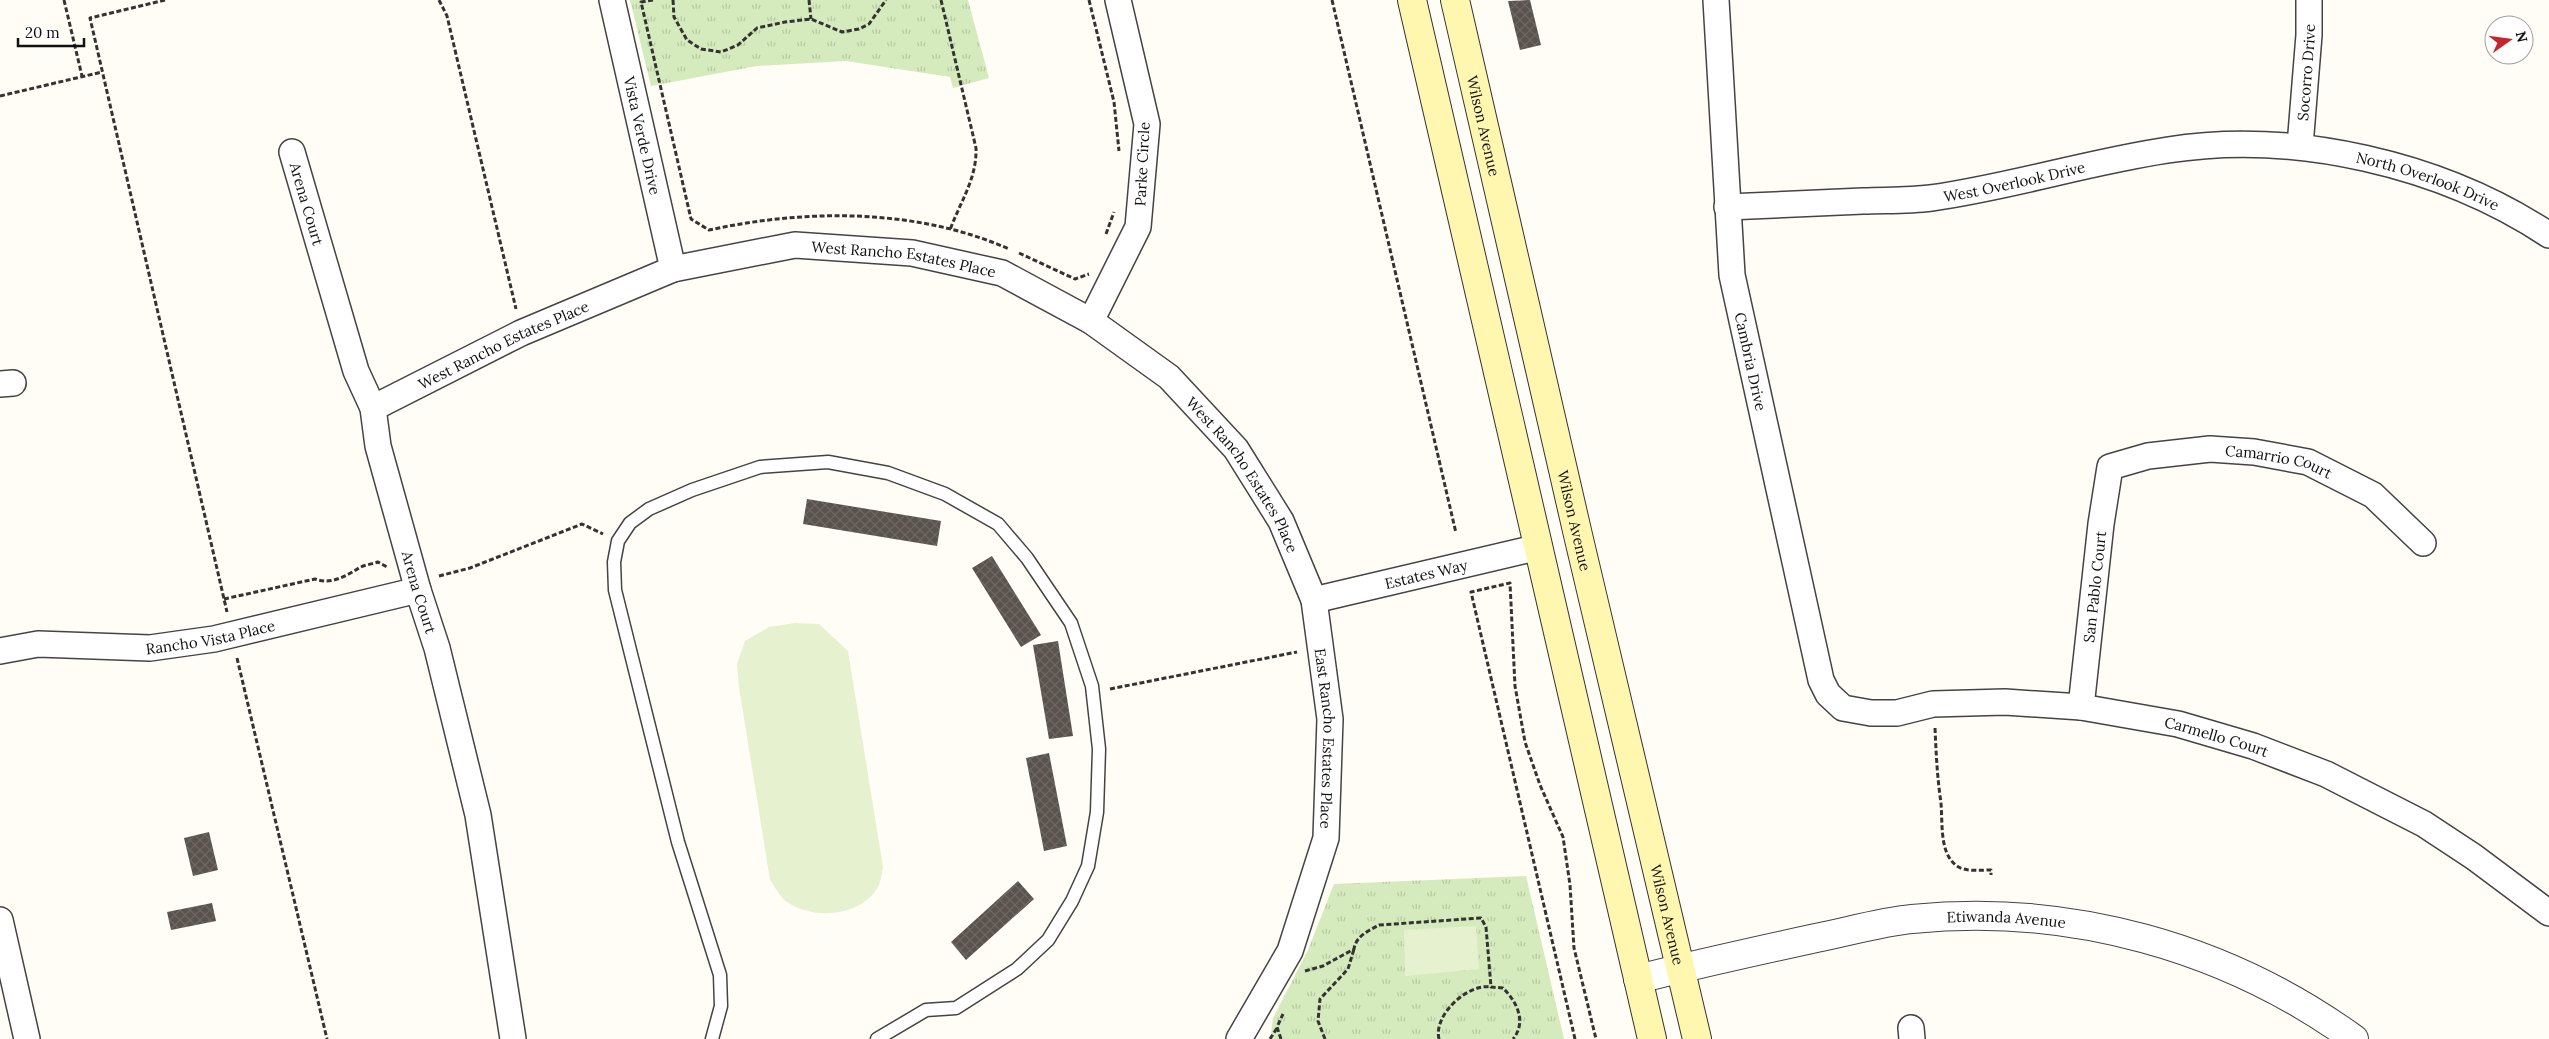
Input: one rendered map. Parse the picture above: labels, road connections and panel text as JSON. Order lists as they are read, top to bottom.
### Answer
{
  "streets": {
    "main road": ["Wilson Avenue"],
    "street": [
      "Socorro Drive",
      "Vista Verde Drive",
      "Parke Circle",
      "West Overlook Drive",
      "North Overlook Drive",
      "Arena Court",
      "West Rancho Estates Place",
      "Cambria Drive",
      "Camarrio Court",
      "Estates Way",
      "San Pablo Court",
      "Rancho Vista Place",
      "Carmello Court",
      "East Rancho Estates Place",
      "Etiwanda Avenue"
    ]
  },
  "crossings": [
    ["Socorro Drive", "West Overlook Drive"],
    ["Socorro Drive", "North Overlook Drive"],
    ["Wilson Avenue", "Etiwanda Avenue"],
    ["Vista Verde Drive", "West Rancho Estates Place"],
    ["Parke Circle", "West Rancho Estates Place"],
    ["West Overlook Drive", "North Overlook Drive"],
    ["West Overlook Drive", "Cambria Drive"],
    ["Arena Court", "West Rancho Estates Place"],
    ["Arena Court", "Rancho Vista Place"],
    ["West Rancho Estates Place", "Estates Way"],
    ["West Rancho Estates Place", "East Rancho Estates Place"],
    ["Cambria Drive", "Carmello Court"],
    ["Camarrio Court", "San Pablo Court"],
    ["Estates Way", "East Rancho Estates Place"],
    ["San Pablo Court", "Carmello Court"]
  ],
  "scale_bar": "20 m",
  "north": "right"
}
